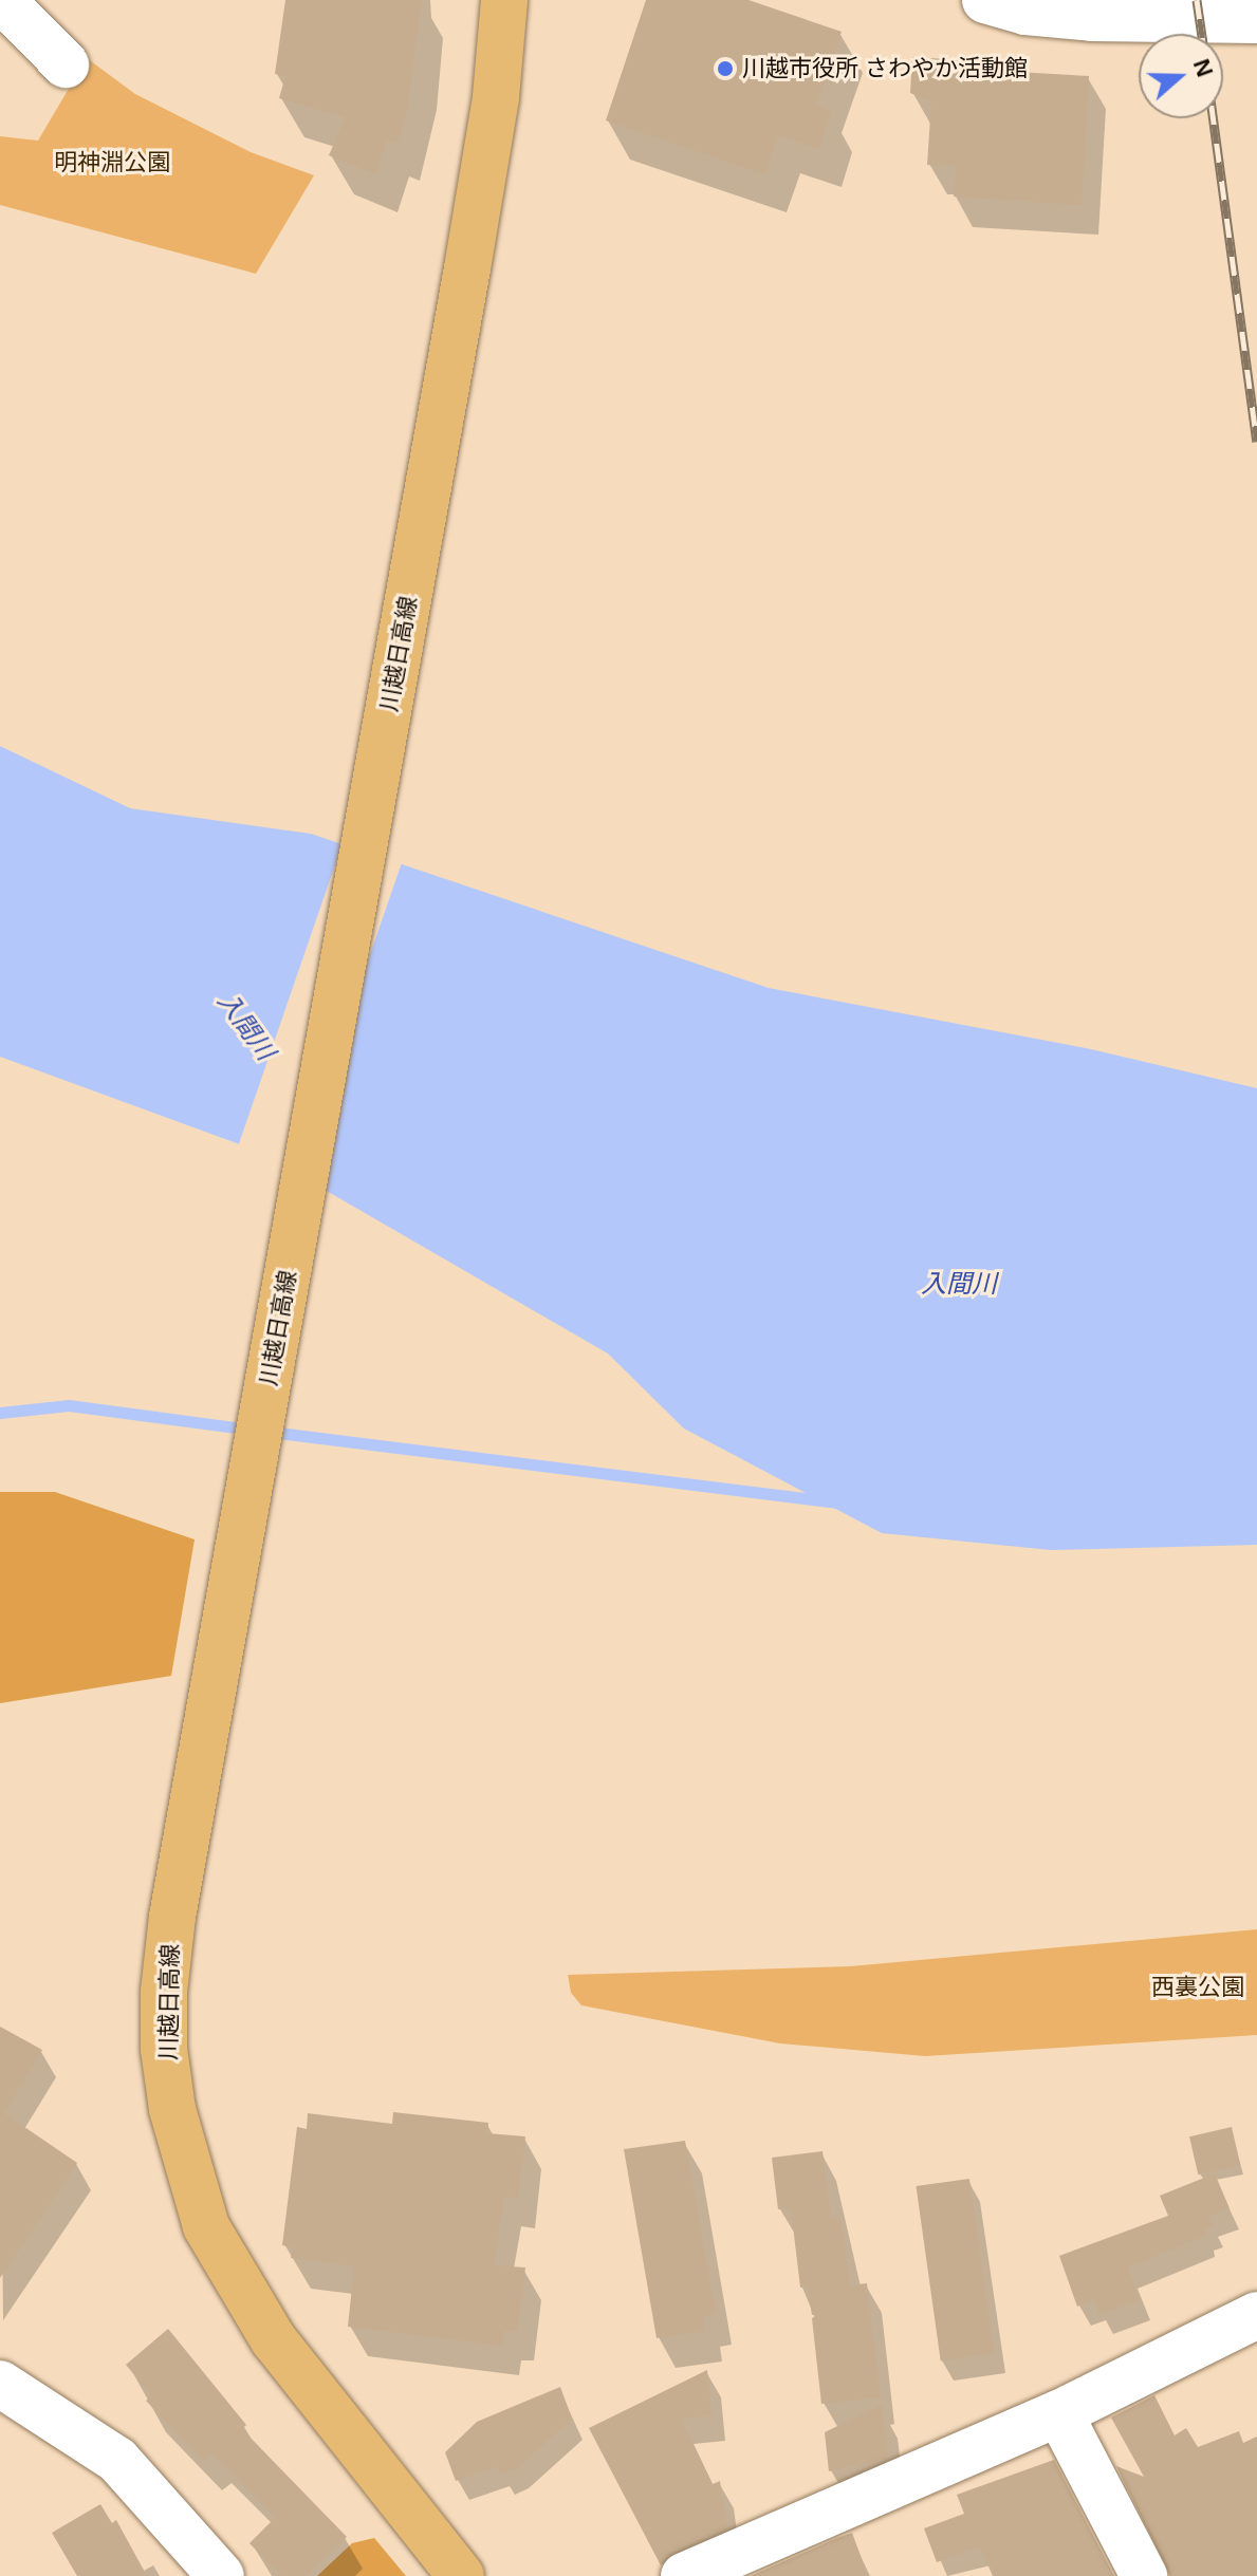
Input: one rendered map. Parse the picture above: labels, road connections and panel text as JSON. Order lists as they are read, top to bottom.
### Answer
{
  "streets": {
    "main road": ["川越日高線"]
  },
  "water": ["入間川"],
  "parks": ["明神淵公園", "西裏公園"],
  "places": ["川越市役所 さわやか活動館"],
  "north": "right"
}
